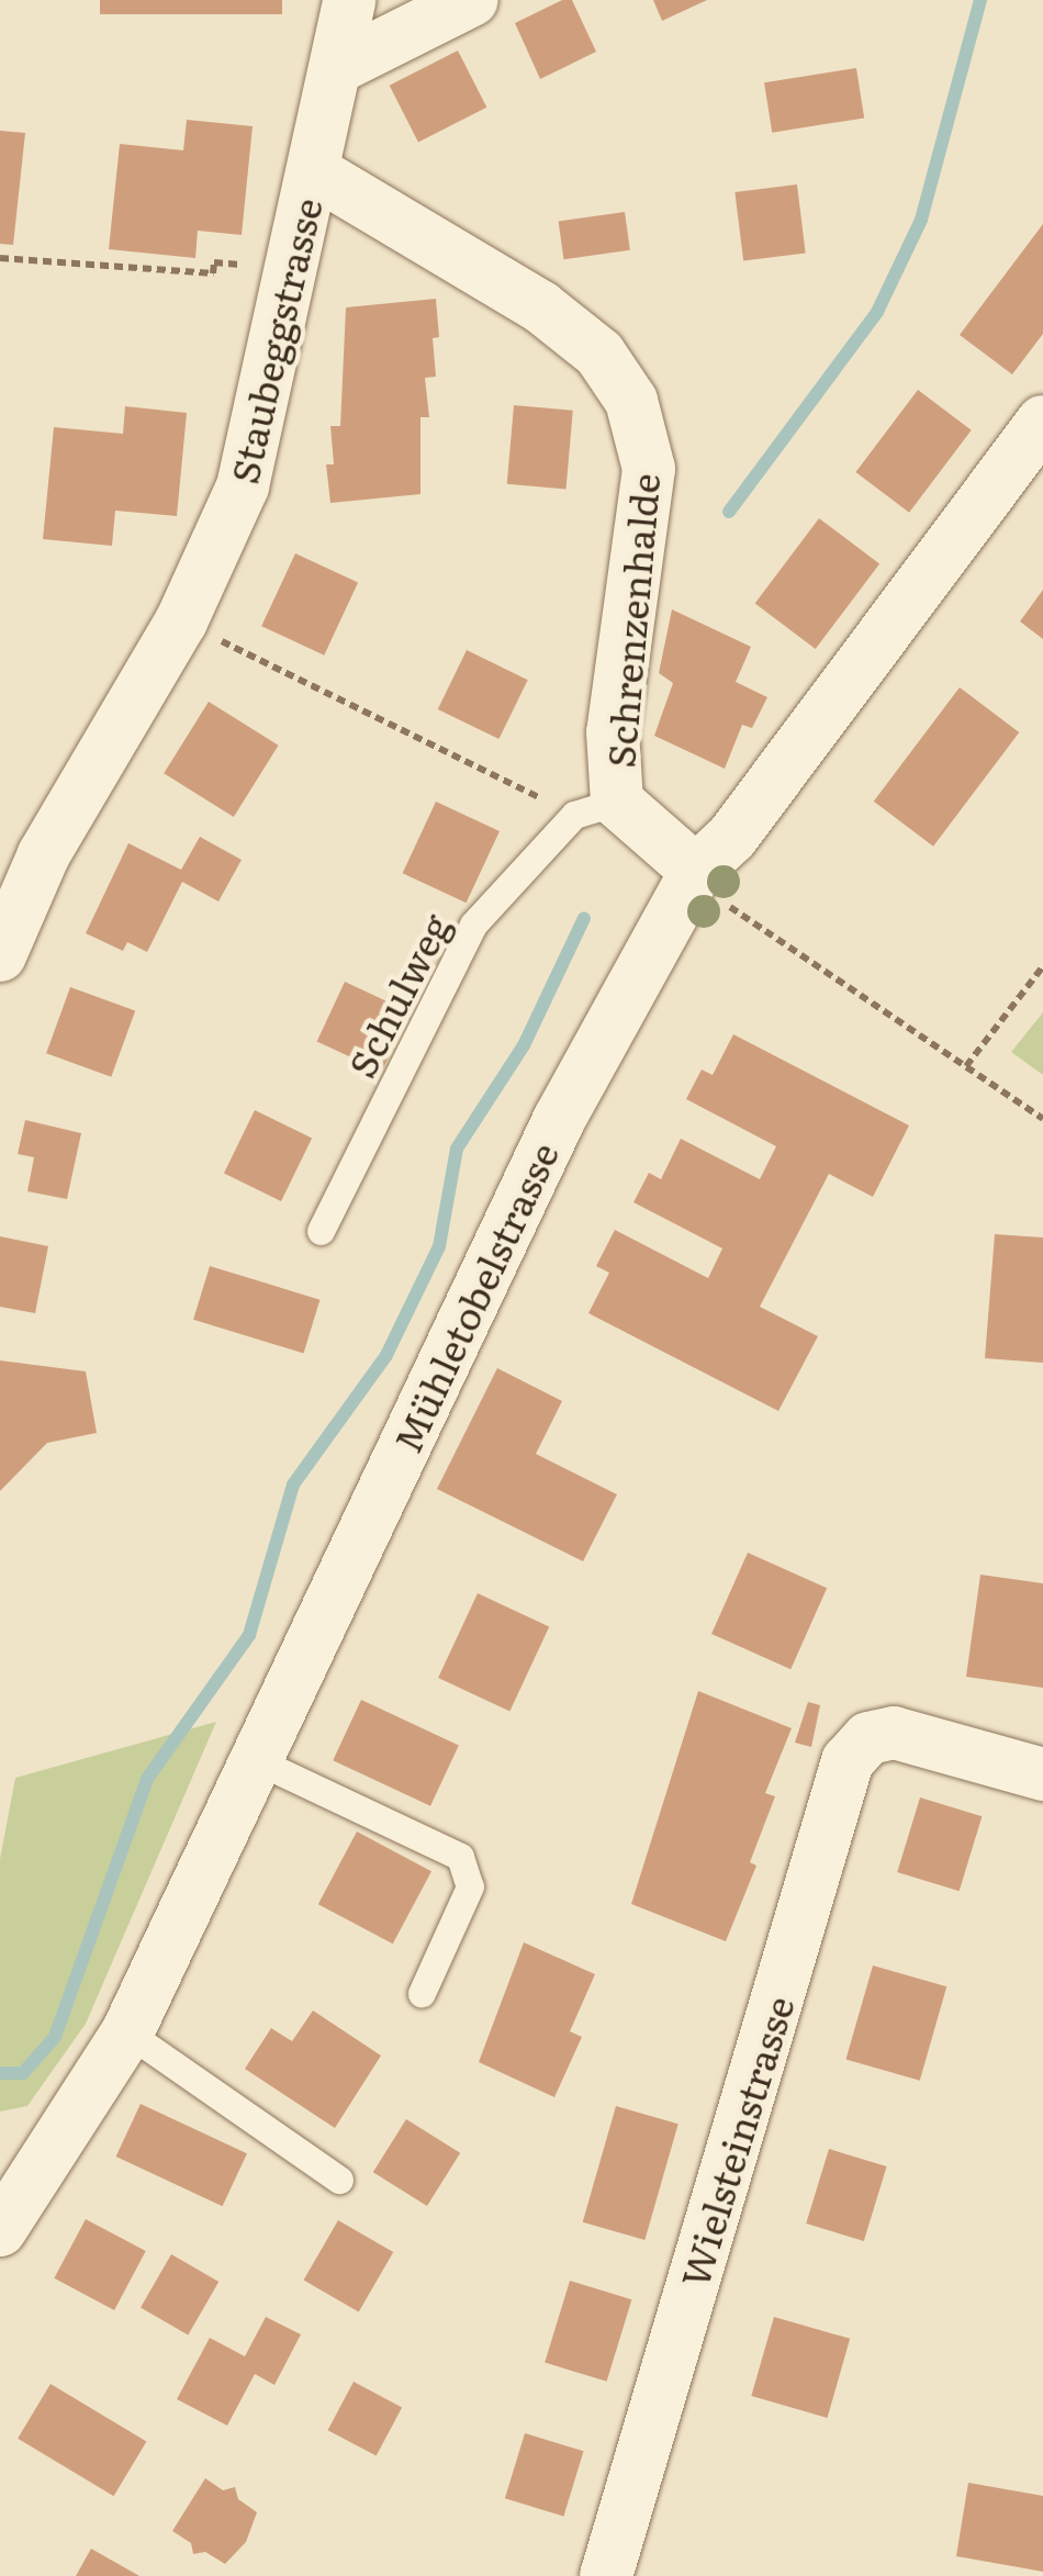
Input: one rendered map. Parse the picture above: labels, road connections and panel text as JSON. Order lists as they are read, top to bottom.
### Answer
{
  "streets": {
    "street": [
      "Staubeggstrasse",
      "Schrenzenhalde",
      "Mühletobelstrasse",
      "Wielsteinstrasse"
    ],
    "lane": ["Schulweg"]
  },
  "crossings": [
    ["Staubeggstrasse", "Schrenzenhalde"],
    ["Schrenzenhalde", "Schulweg"],
    ["Schrenzenhalde", "Mühletobelstrasse"]
  ]
}
